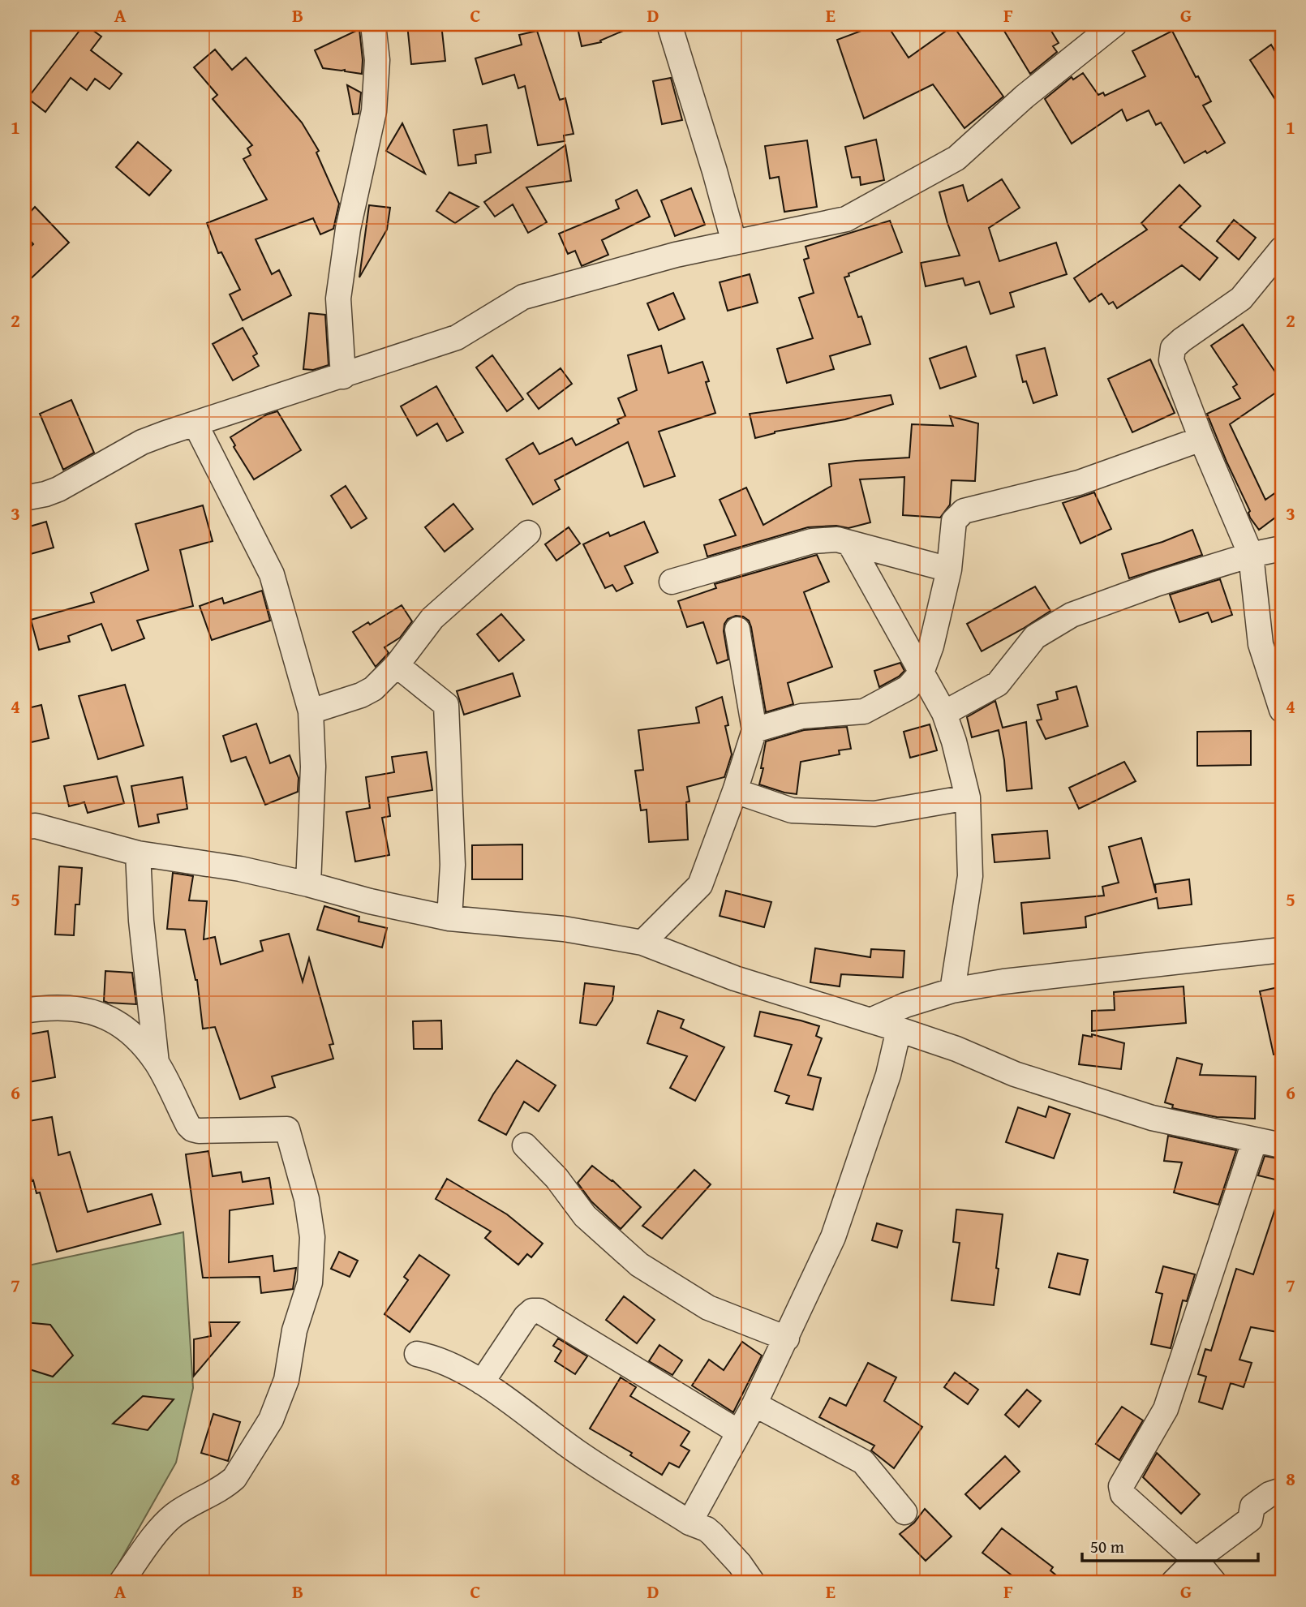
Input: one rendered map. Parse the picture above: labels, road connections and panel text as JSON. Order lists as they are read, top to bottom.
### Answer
{
  "scale_bar": "50 m",
  "grid": {
    "columns": [
      "A",
      "B",
      "C",
      "D",
      "E",
      "F",
      "G"
    ],
    "rows": [
      "1",
      "2",
      "3",
      "4",
      "5",
      "6",
      "7",
      "8"
    ]
  }
}
